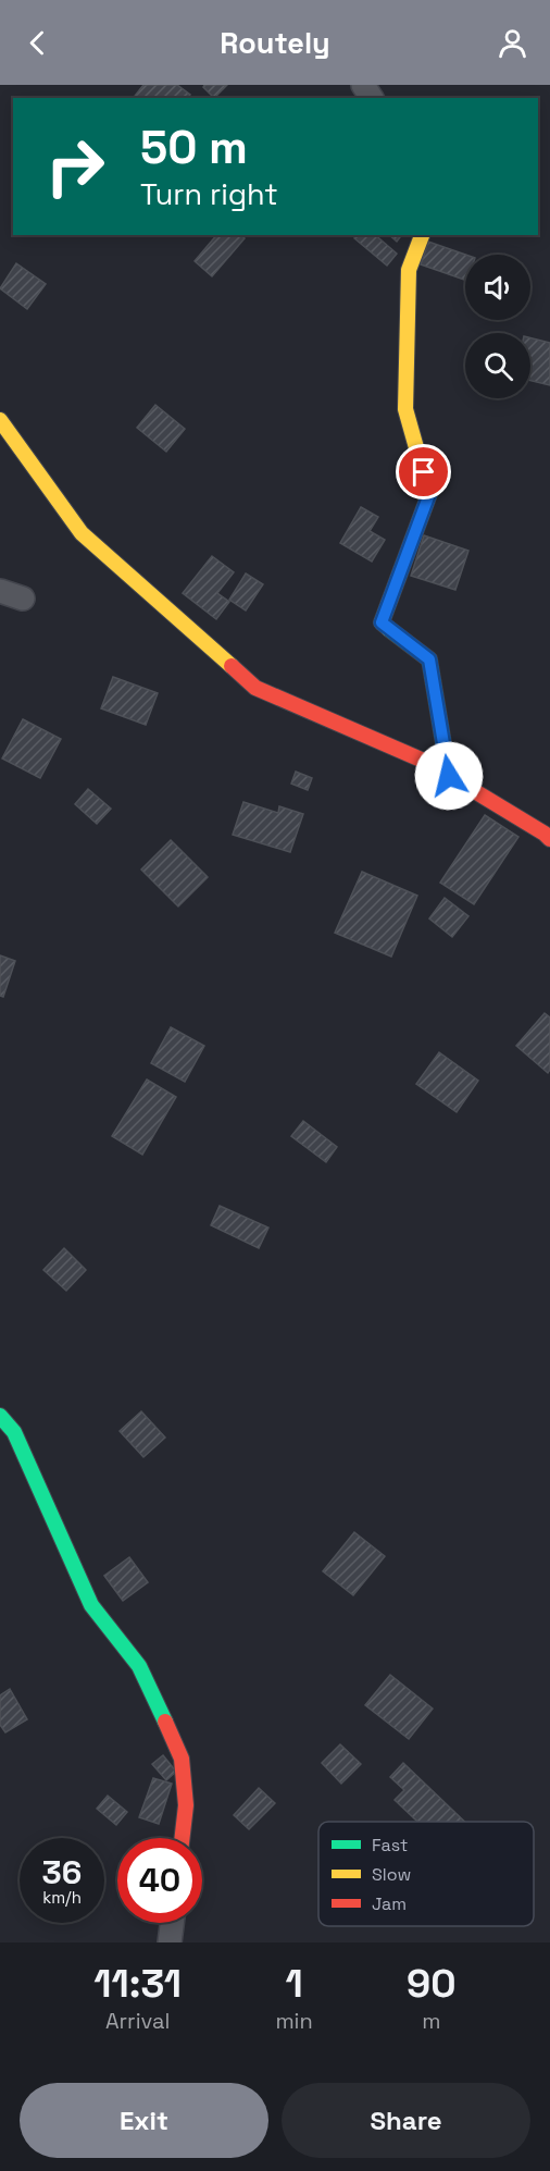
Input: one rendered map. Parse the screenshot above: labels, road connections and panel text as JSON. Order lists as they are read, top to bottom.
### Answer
{
  "legend": ["Fast", "Slow", "Jam"],
  "page": {
    "header": "Routely",
    "turn": ["50 m", "Turn right"],
    "speed": "36 km/h",
    "limit": "40",
    "eta": [
      "11:31",
      "Arrival",
      "1",
      "min",
      "90",
      "m"
    ],
    "buttons": ["Exit", "Share"]
  }
}
